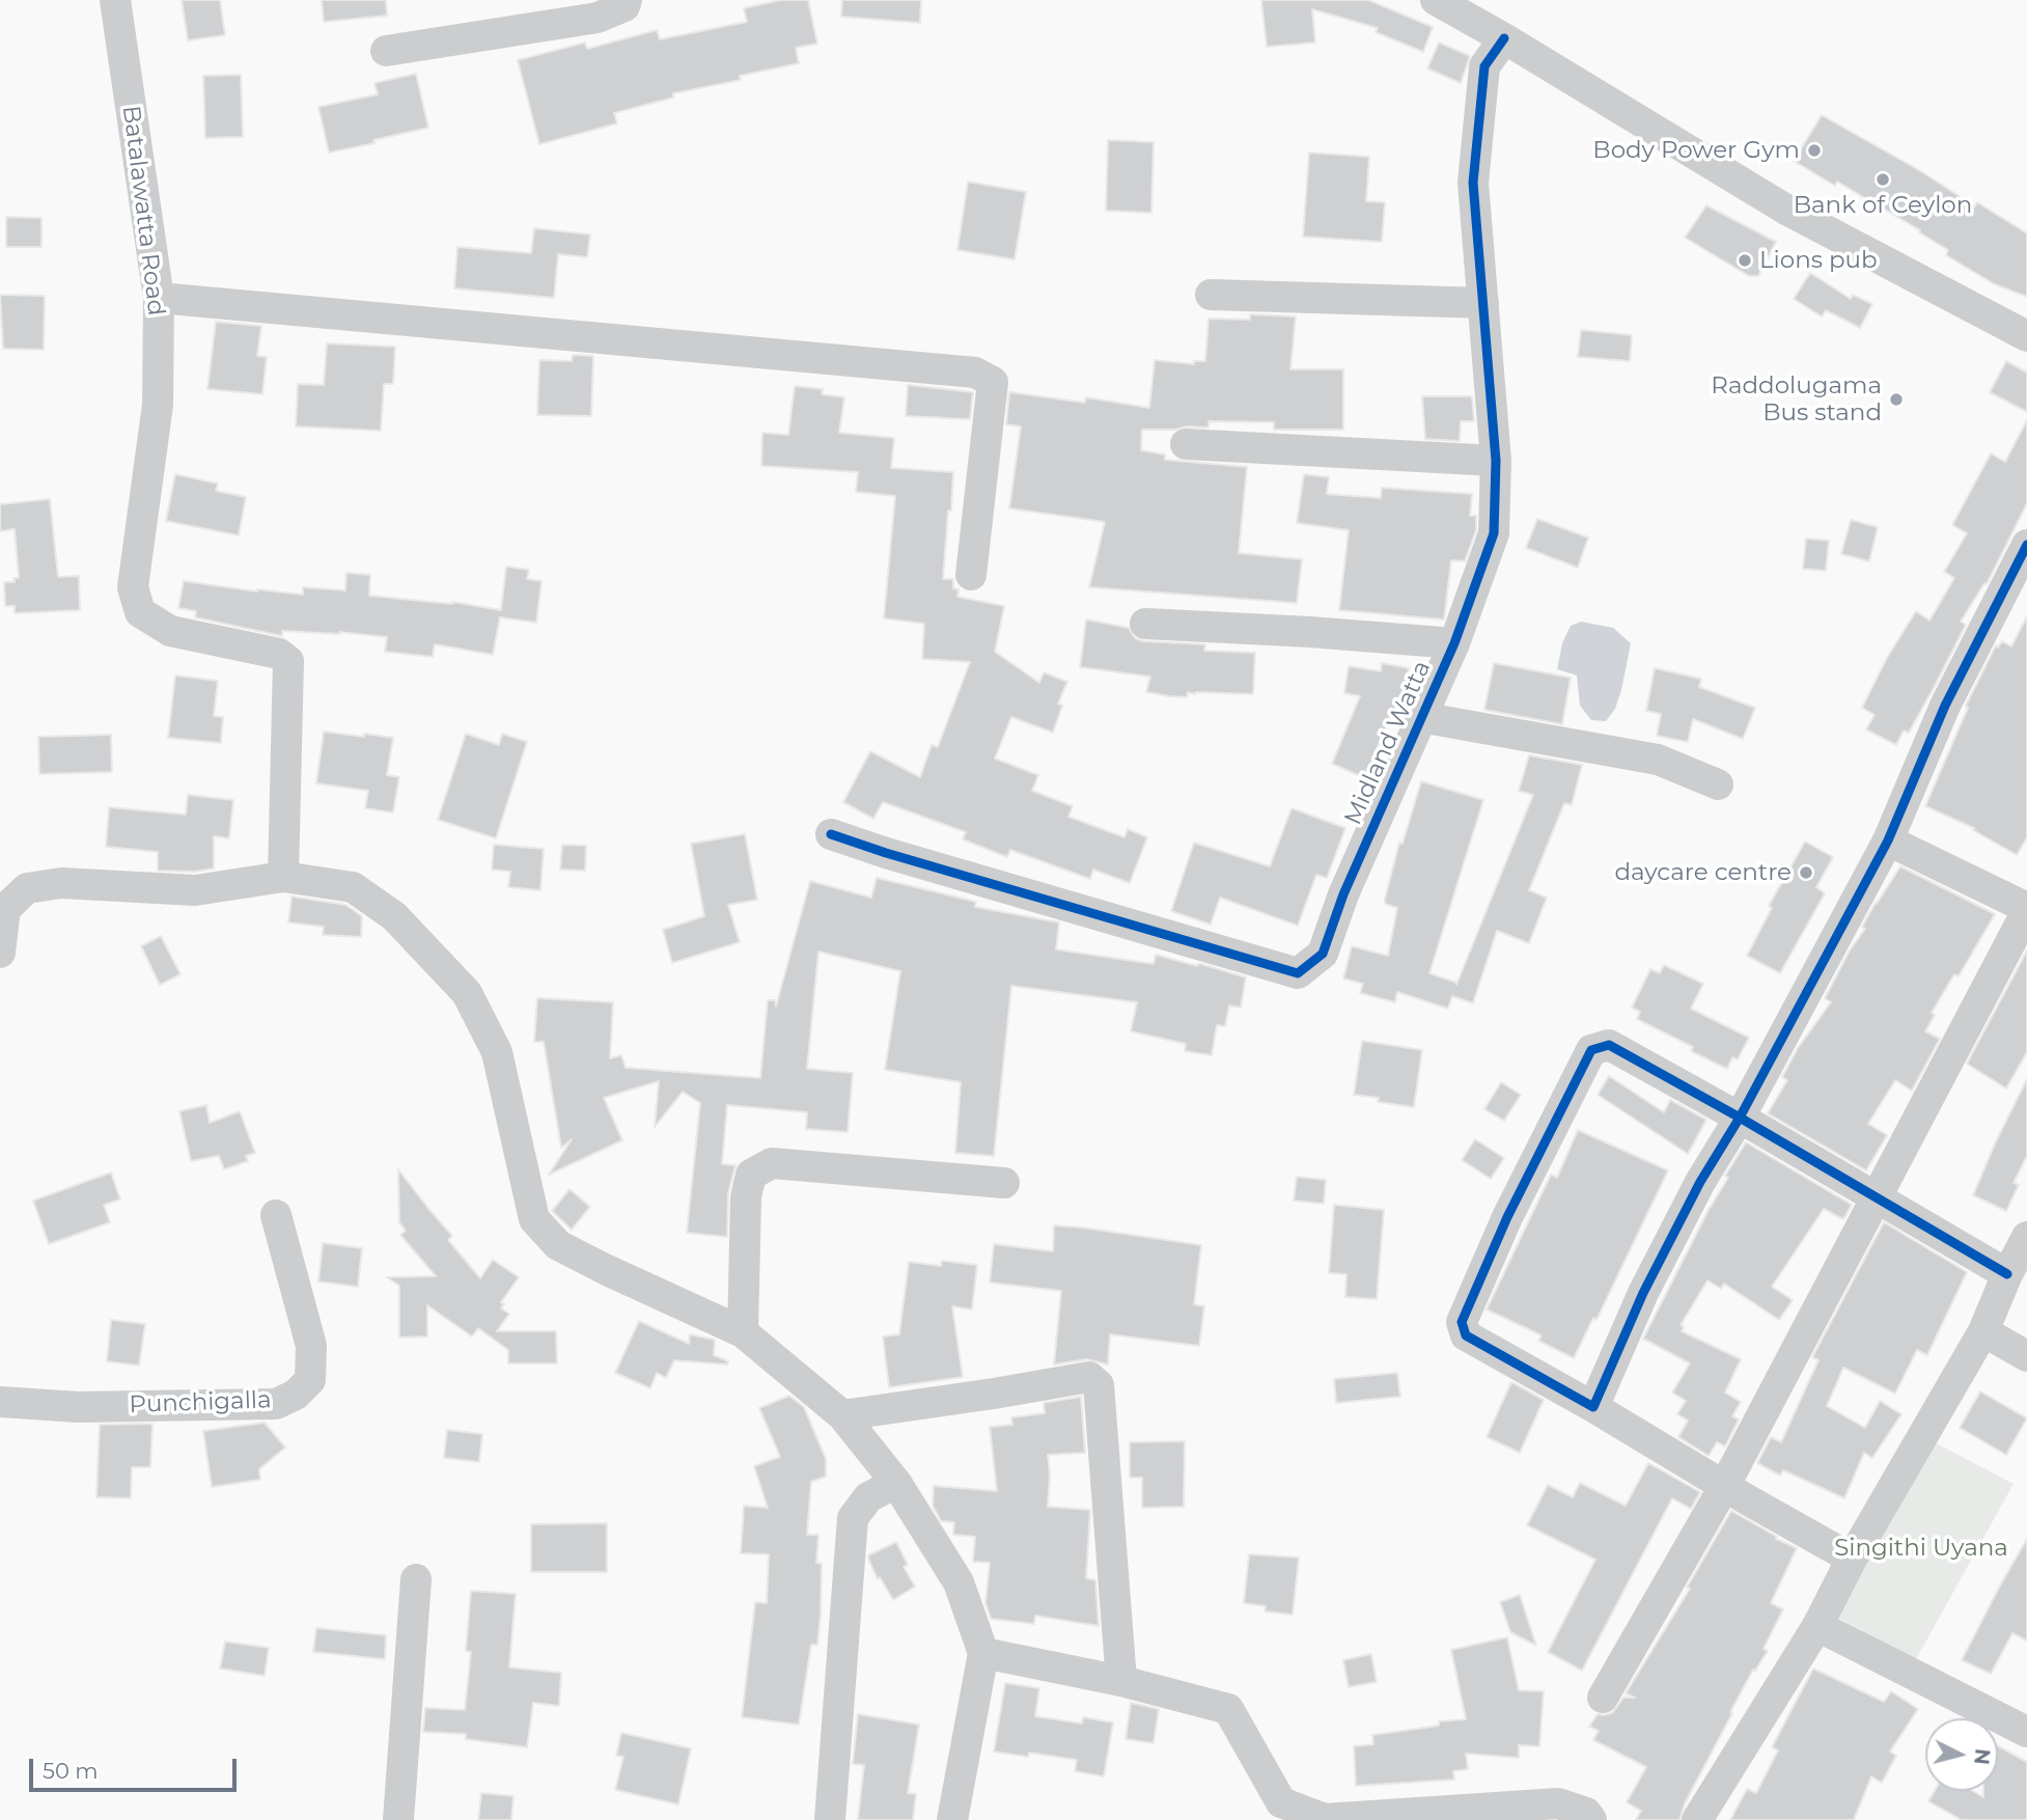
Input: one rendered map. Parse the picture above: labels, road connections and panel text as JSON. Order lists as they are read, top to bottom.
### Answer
{
  "streets": {
    "street": ["Batalawatta Road", "Midland Watta", "Punchigalla"]
  },
  "parks": ["Singithi Uyana"],
  "places": [
    "Body Power Gym",
    "Bank of Ceylon",
    "Lions pub",
    "Raddolugama Bus stand",
    "daycare centre"
  ],
  "scale_bar": "50 m",
  "north": "right"
}
